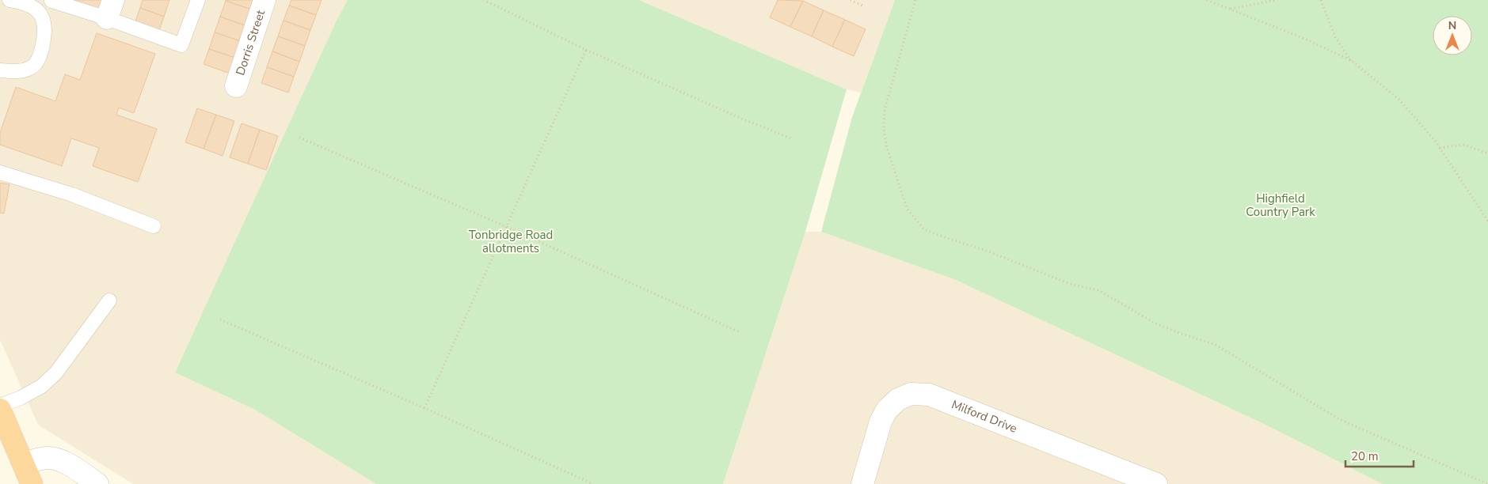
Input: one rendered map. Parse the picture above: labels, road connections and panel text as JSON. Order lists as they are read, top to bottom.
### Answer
{
  "streets": {
    "street": ["Dorris Street", "Milford Drive"]
  },
  "parks": ["Highfield Country Park", "Tonbridge Road allotments"],
  "scale_bar": "20 m",
  "north": "top"
}
